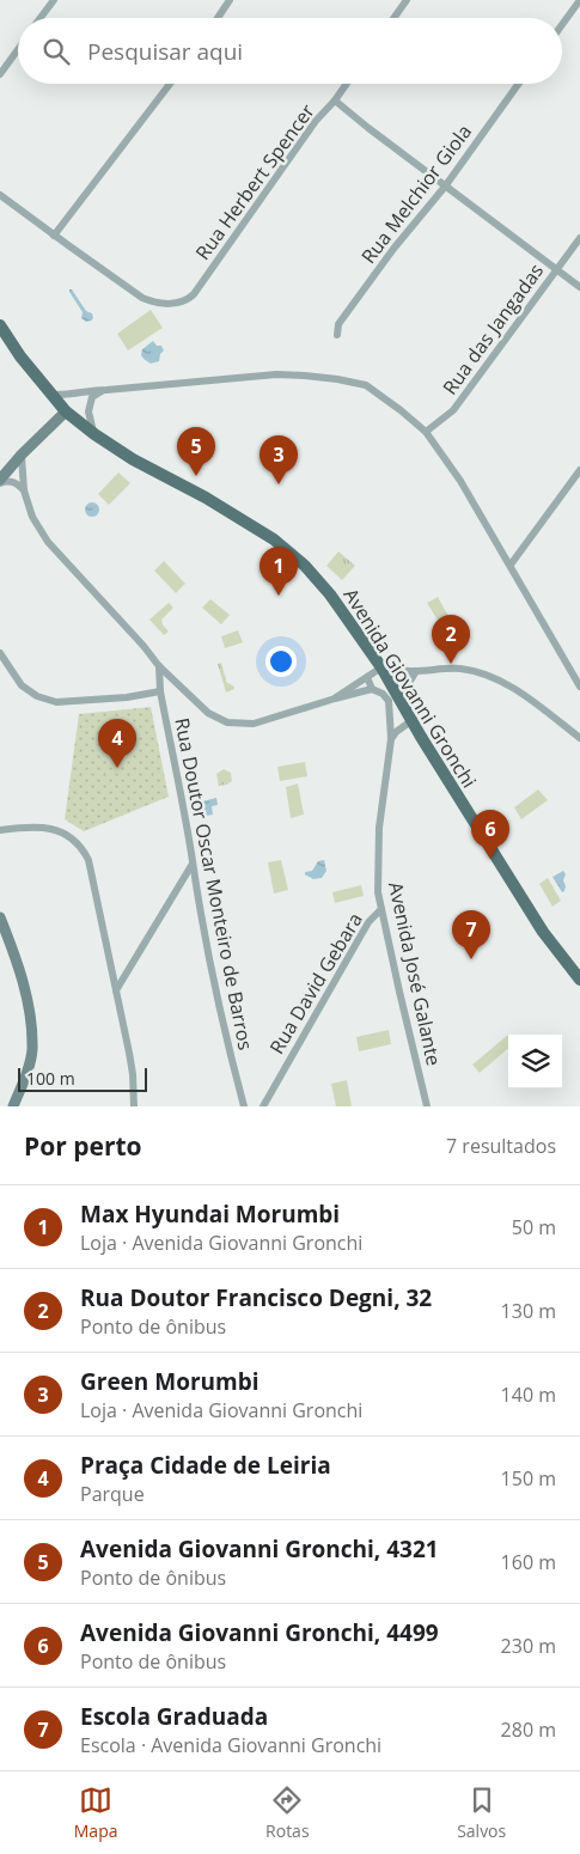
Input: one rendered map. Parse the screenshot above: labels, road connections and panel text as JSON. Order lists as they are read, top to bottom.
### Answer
{
  "streets": {
    "main road": ["Avenida Giovanni Gronchi"],
    "street": [
      "Rua Herbert Spencer",
      "Rua Melchior Giola",
      "Rua das Jangadas",
      "Rua Doutor Oscar Monteiro de Barros",
      "Avenida José Galante",
      "Rua David Gebara"
    ]
  },
  "crossings": [
    ["Avenida José Galante", "Rua David Gebara"]
  ],
  "scale_bar": "100 m",
  "page": {
    "search": "Pesquisar aqui",
    "pins": [
      "5",
      "3",
      "1",
      "2",
      "4",
      "6",
      "7"
    ],
    "scale": "100 m",
    "heading": ["Por perto", "7 resultados"],
    "list": [
      {
        "mark": "1",
        "name": "Max Hyundai Morumbi",
        "note": "Loja · Avenida Giovanni Gronchi",
        "value": "50 m"
      },
      {
        "mark": "2",
        "name": "Rua Doutor Francisco Degni, 32",
        "note": "Ponto de ônibus",
        "value": "130 m"
      },
      {
        "mark": "3",
        "name": "Green Morumbi",
        "note": "Loja · Avenida Giovanni Gronchi",
        "value": "140 m"
      },
      {
        "mark": "4",
        "name": "Praça Cidade de Leiria",
        "note": "Parque",
        "value": "150 m"
      },
      {
        "mark": "5",
        "name": "Avenida Giovanni Gronchi, 4321",
        "note": "Ponto de ônibus",
        "value": "160 m"
      },
      {
        "mark": "6",
        "name": "Avenida Giovanni Gronchi, 4499",
        "note": "Ponto de ônibus",
        "value": "230 m"
      },
      {
        "mark": "7",
        "name": "Escola Graduada",
        "note": "Escola · Avenida Giovanni Gronchi",
        "value": "280 m"
      }
    ],
    "nav": ["Mapa", "Rotas", "Salvos"]
  }
}
